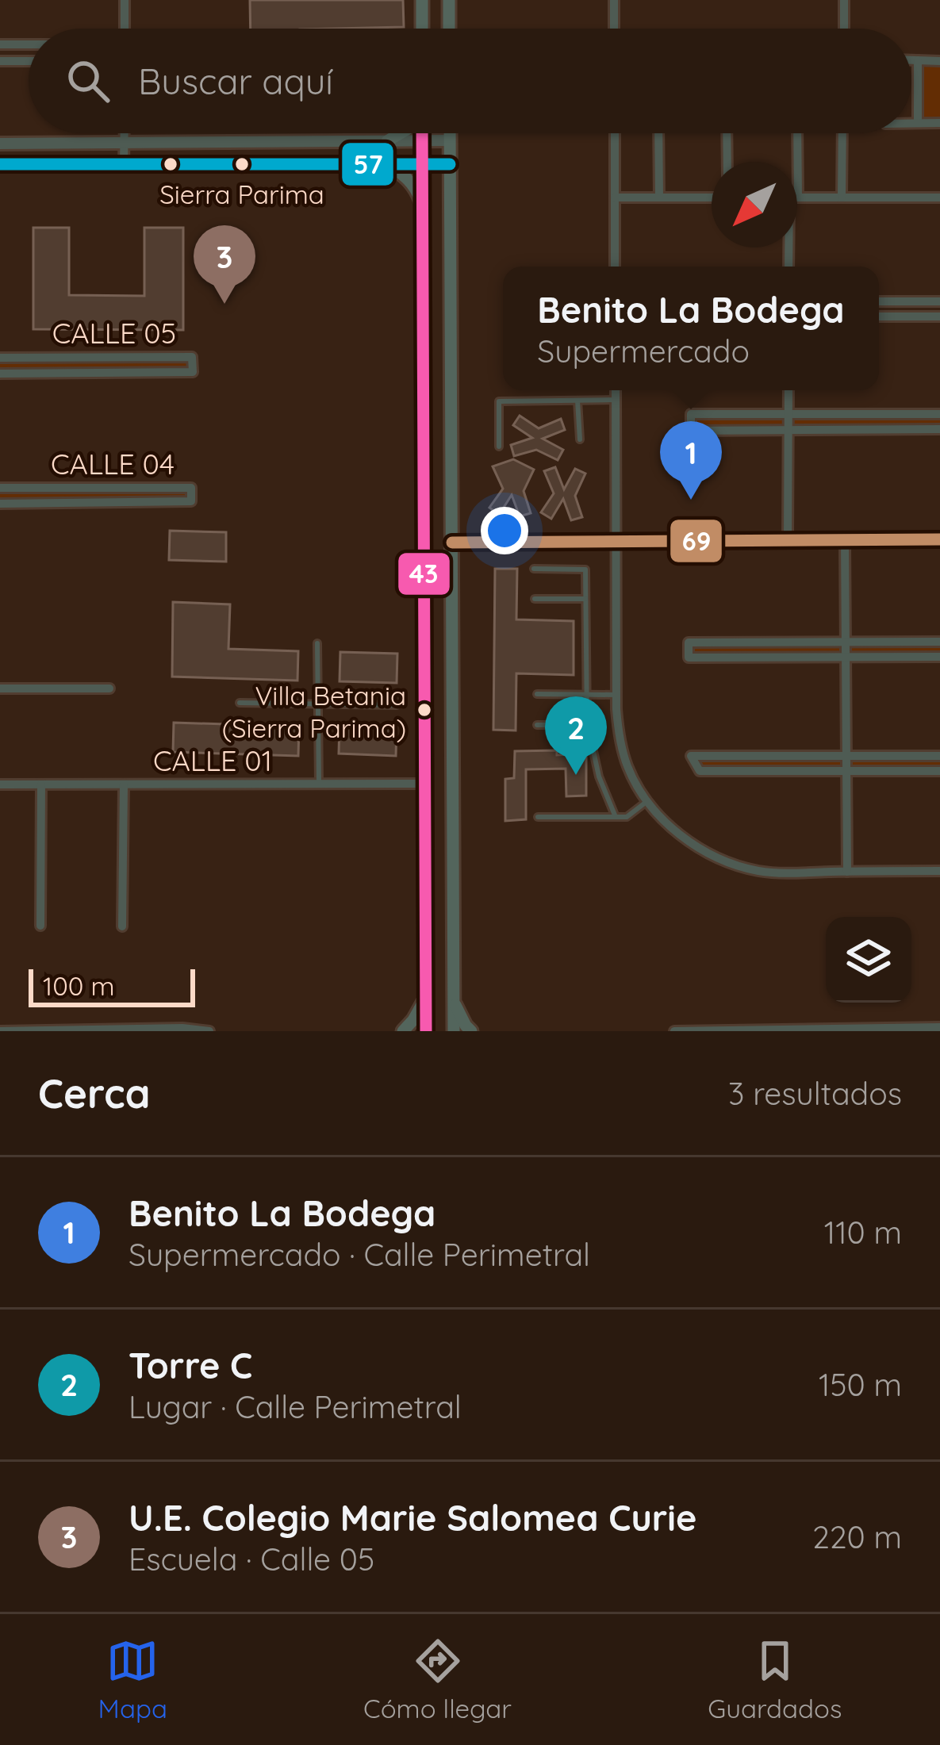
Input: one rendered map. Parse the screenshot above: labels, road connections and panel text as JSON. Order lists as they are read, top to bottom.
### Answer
{
  "streets": {
    "street": ["CALLE 05", "CALLE 04", "CALLE 01"]
  },
  "places": ["Sierra Parima", "Villa Betania (Sierra Parima)"],
  "lines": ["transit line 43", "transit line 57", "transit line 69"],
  "scale_bar": "100 m",
  "north": "bottom left",
  "page": {
    "search": "Buscar aquí",
    "pins": ["3", "1", "2"],
    "popup": ["Benito La Bodega", "Supermercado"],
    "scale": "100 m",
    "heading": ["Cerca", "3 resultados"],
    "list": [
      {
        "mark": "1",
        "name": "Benito La Bodega",
        "note": "Supermercado · Calle Perimetral",
        "value": "110 m"
      },
      {
        "mark": "2",
        "name": "Torre C",
        "note": "Lugar · Calle Perimetral",
        "value": "150 m"
      },
      {
        "mark": "3",
        "name": "U.E. Colegio Marie Salomea Curie",
        "note": "Escuela · Calle 05",
        "value": "220 m"
      }
    ],
    "nav": ["Mapa", "Cómo llegar", "Guardados"]
  }
}
